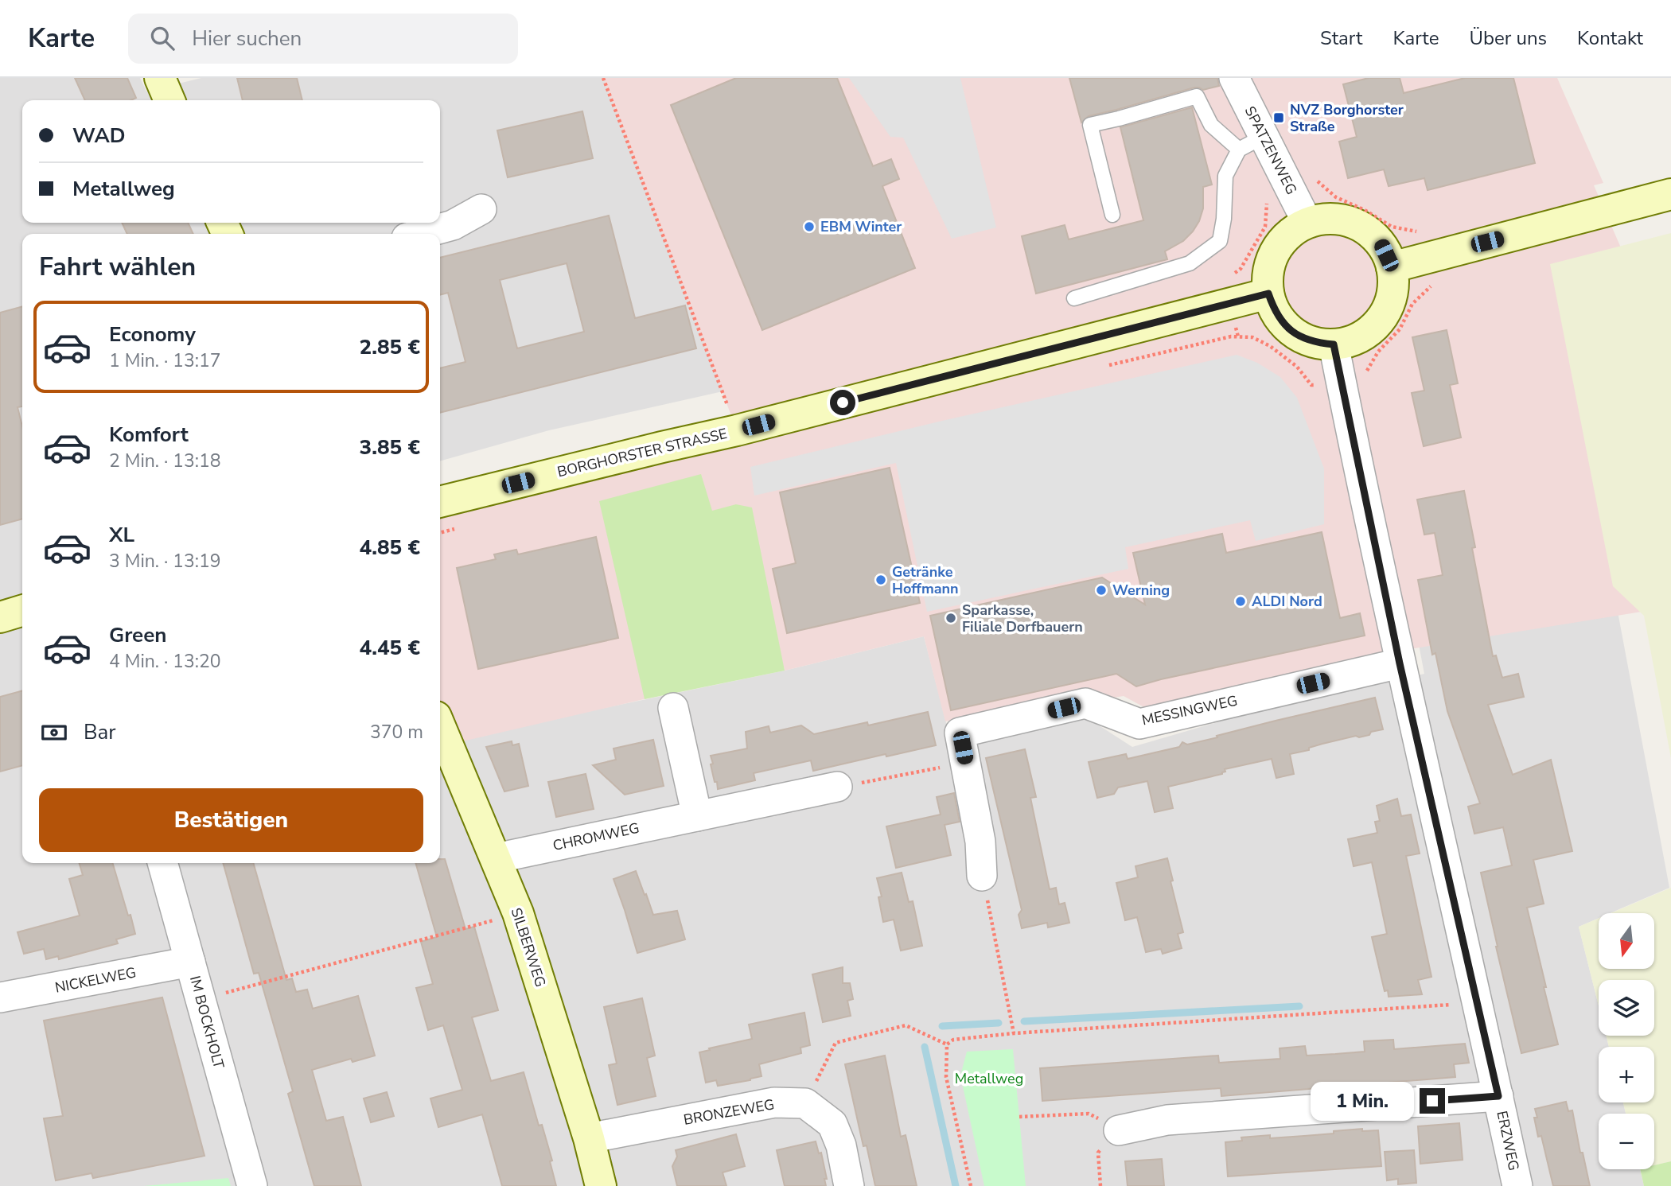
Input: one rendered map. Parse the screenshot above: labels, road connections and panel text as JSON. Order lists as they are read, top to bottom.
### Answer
{
  "streets": {
    "main road": ["BORGHORSTER STRASSE", "SILBERWEG"],
    "street": [
      "SPATZENWEG",
      "MESSINGWEG",
      "CHROMWEG",
      "NICKELWEG",
      "IM BOCKHOLT",
      "BRONZEWEG",
      "ERZWEG"
    ]
  },
  "crossings": [
    ["SPATZENWEG", "BORGHORSTER STRASSE"],
    ["SPATZENWEG", "ERZWEG"],
    ["BORGHORSTER STRASSE", "ERZWEG"],
    ["MESSINGWEG", "ERZWEG"],
    ["CHROMWEG", "SILBERWEG"],
    ["SILBERWEG", "BRONZEWEG"],
    ["NICKELWEG", "IM BOCKHOLT"]
  ],
  "parks": ["Metallweg"],
  "places": {
    "transit": ["NVZ Borghorster Straße"],
    "other": [
      "EBM Winter",
      "Getränke Hoffmann",
      "Werning",
      "ALDI Nord",
      "Sparkasse, Filiale Dorfbauern"
    ]
  },
  "north": "bottom",
  "page": {
    "header": "Karte",
    "search": "Hier suchen",
    "nav": [
      "Start",
      "Karte",
      "Über uns",
      "Kontakt"
    ],
    "banner": ["WAD", "Metallweg"],
    "heading": "Fahrt wählen",
    "list": [
      {
        "name": "Economy",
        "note": "1 Min. · 13:17",
        "value": "2.85 €"
      },
      {
        "name": "Komfort",
        "note": "2 Min. · 13:18",
        "value": "3.85 €"
      },
      {
        "name": "XL",
        "note": "3 Min. · 13:19",
        "value": "4.85 €"
      },
      {
        "name": "Green",
        "note": "4 Min. · 13:20",
        "value": "4.45 €"
      }
    ],
    "pay": ["Bar", "370 m"],
    "buttons": "Bestätigen",
    "map_buttons": ["+", "−"],
    "bubble": "1 Min."
  }
}
